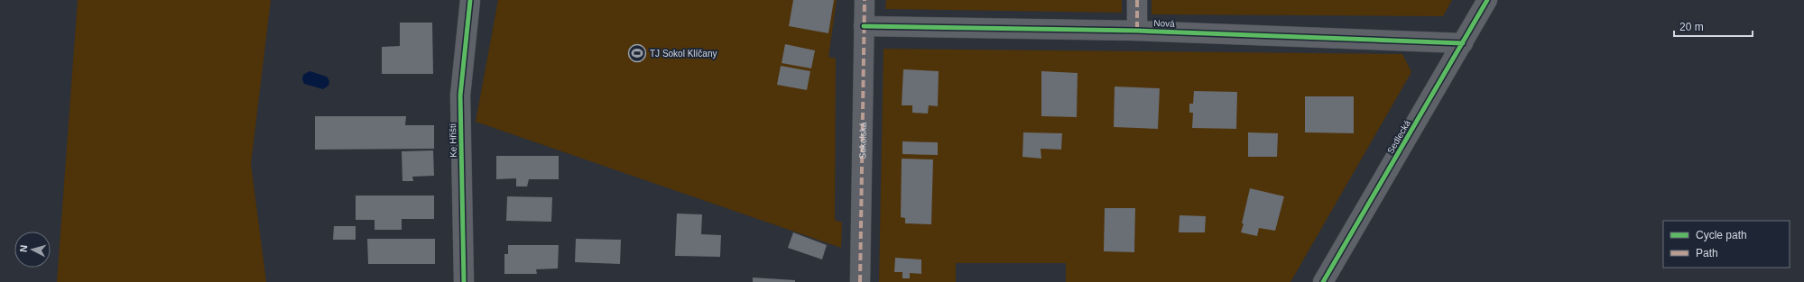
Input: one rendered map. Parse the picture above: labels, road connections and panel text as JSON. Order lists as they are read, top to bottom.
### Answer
{
  "streets": {
    "street": [
      "Nová",
      "Sedlecká",
      "Ke Hřišti",
      "Sokolská"
    ]
  },
  "crossings": [
    ["Nová", "Sedlecká"],
    ["Nová", "Sokolská"]
  ],
  "places": {
    "sports": ["TJ Sokol Klíčany"]
  },
  "legend": ["Cycle path", "Path"],
  "scale_bar": "20 m",
  "north": "left"
}
